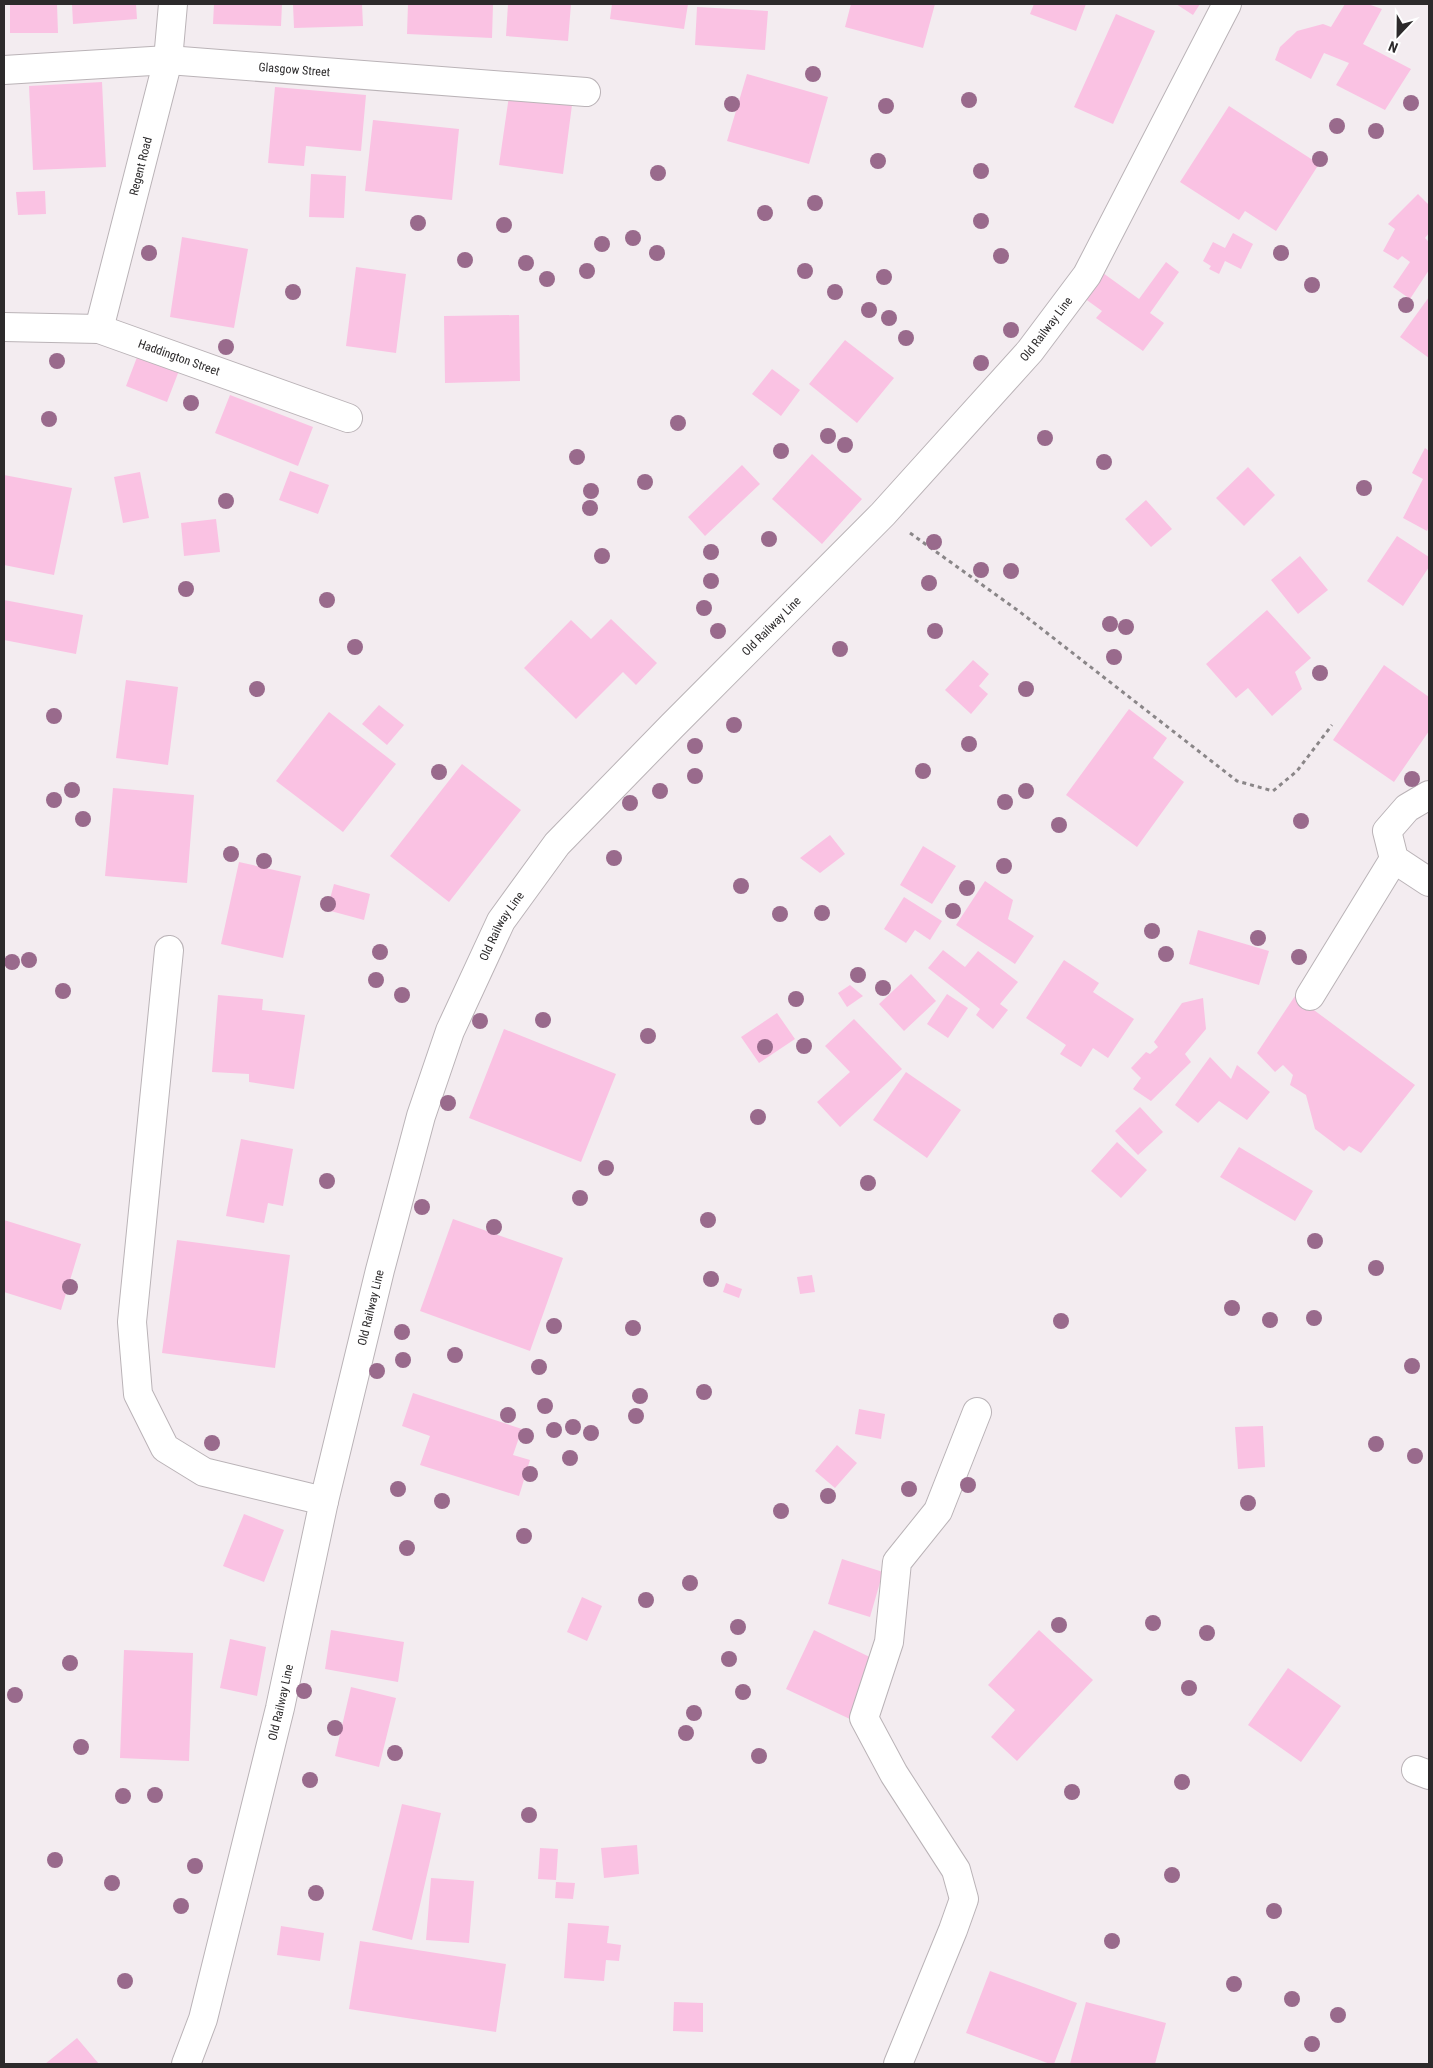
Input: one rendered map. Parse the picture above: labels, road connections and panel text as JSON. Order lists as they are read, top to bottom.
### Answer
{
  "streets": {
    "street": [
      "Glasgow Street",
      "Regent Road",
      "Old Railway Line",
      "Haddington Street"
    ]
  },
  "crossings": [
    ["Glasgow Street", "Regent Road"],
    ["Regent Road", "Haddington Street"]
  ],
  "north": "bottom"
}
